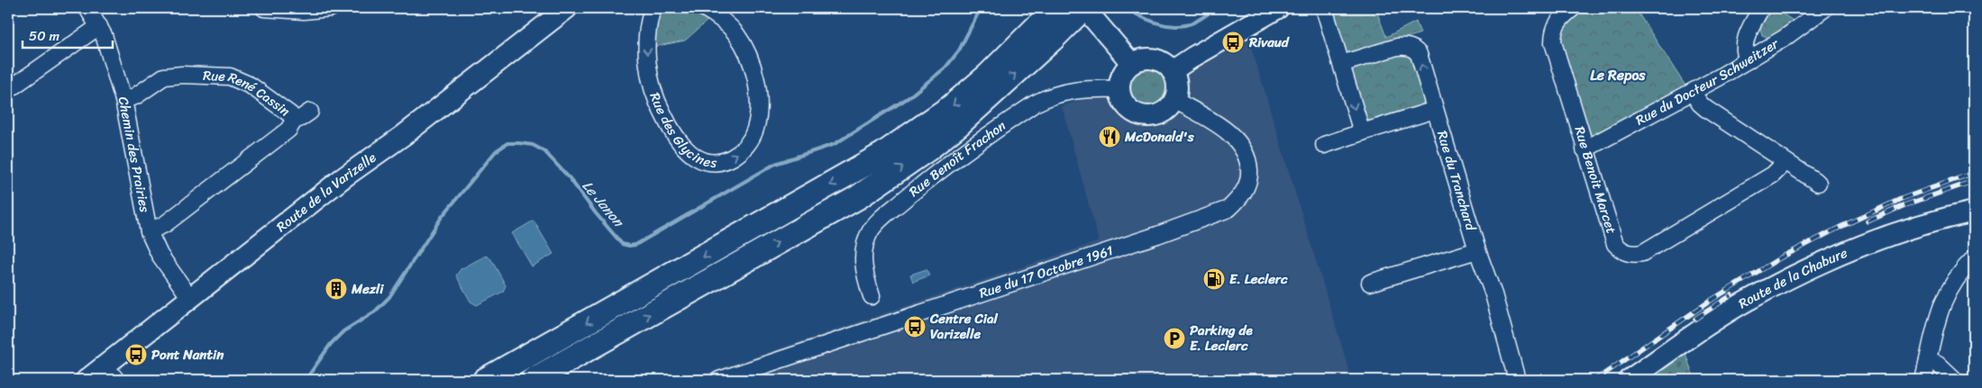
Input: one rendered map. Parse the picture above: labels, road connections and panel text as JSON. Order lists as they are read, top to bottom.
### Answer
{
  "streets": {
    "main road": ["Route de la Varizelle", "Route de la Chabure"],
    "street": [
      "Rue du Docteur Schweitzer",
      "Rue René Cassin",
      "Rue des Glycines",
      "Chemin des Prairies",
      "Rue Benoît Frachon",
      "Rue du Tranchard",
      "Rue Benoit Marcet",
      "Rue du 17 Octobre 1961"
    ]
  },
  "crossings": [
    ["Rue du Docteur Schweitzer", "Rue Benoit Marcet"],
    ["Rue René Cassin", "Chemin des Prairies"],
    ["Chemin des Prairies", "Route de la Varizelle"],
    ["Rue Benoît Frachon", "Rue du 17 Octobre 1961"]
  ],
  "districts": ["Le Repos"],
  "water": ["Le Janon"],
  "places": {
    "bus stop": ["Rivaud", "Centre Cial Varizelle", "Pont Nantin"],
    "restaurant": ["McDonald's"],
    "fuel station": ["E. Leclerc"],
    "building": ["Mezli"],
    "parking": ["Parking de E. Leclerc"]
  },
  "scale_bar": "50 m"
}
